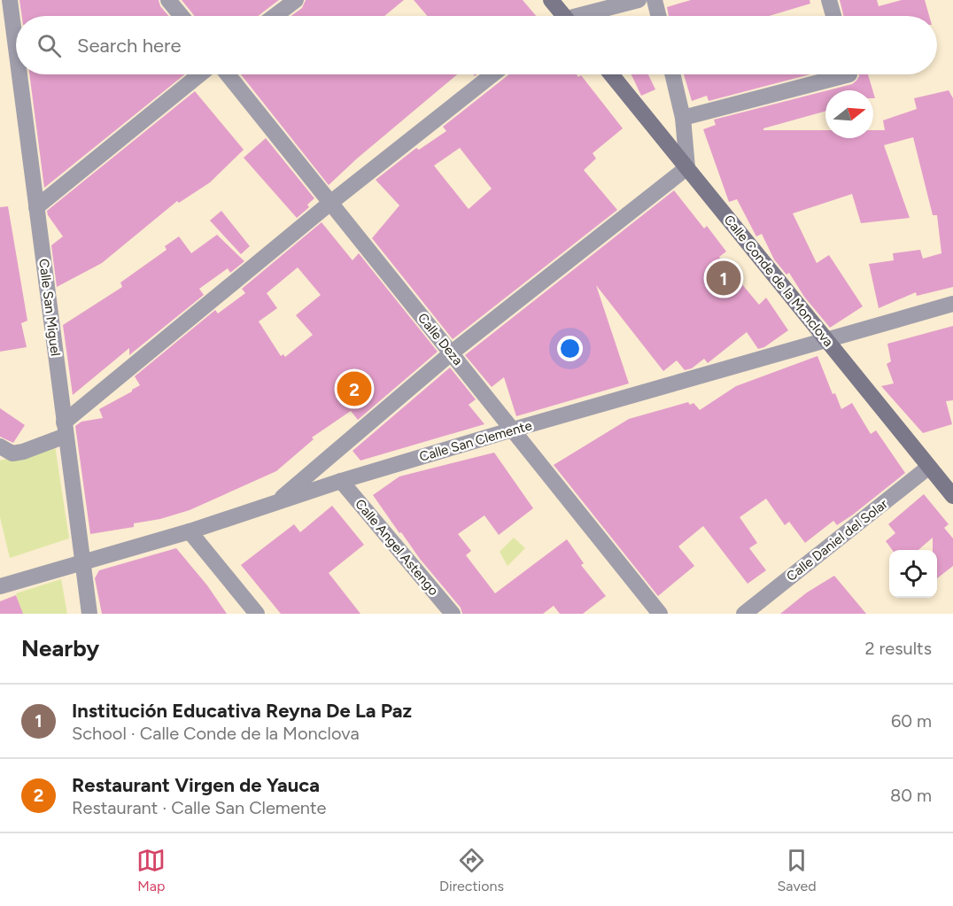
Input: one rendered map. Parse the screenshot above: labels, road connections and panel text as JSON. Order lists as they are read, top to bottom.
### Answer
{
  "streets": {
    "street": [
      "Calle Conde de la Monclova",
      "Calle San Miguel",
      "Calle Deza",
      "Calle San Clemente",
      "Calle Daniel del Solar",
      "Calle Angel Astengo"
    ]
  },
  "crossings": [
    ["Calle Conde de la Monclova", "Calle San Clemente"],
    ["Calle Conde de la Monclova", "Calle Daniel del Solar"],
    ["Calle San Miguel", "Calle San Clemente"],
    ["Calle Deza", "Calle San Clemente"],
    ["Calle San Clemente", "Calle Angel Astengo"]
  ],
  "north": "right",
  "page": {
    "search": "Search here",
    "pins": ["1", "2"],
    "heading": ["Nearby", "2 results"],
    "list": [
      {
        "mark": "1",
        "name": "Institución Educativa Reyna De La Paz",
        "note": "School · Calle Conde de la Monclova",
        "value": "60 m"
      },
      {
        "mark": "2",
        "name": "Restaurant Virgen de Yauca",
        "note": "Restaurant · Calle San Clemente",
        "value": "80 m"
      }
    ],
    "nav": ["Map", "Directions", "Saved"]
  }
}
